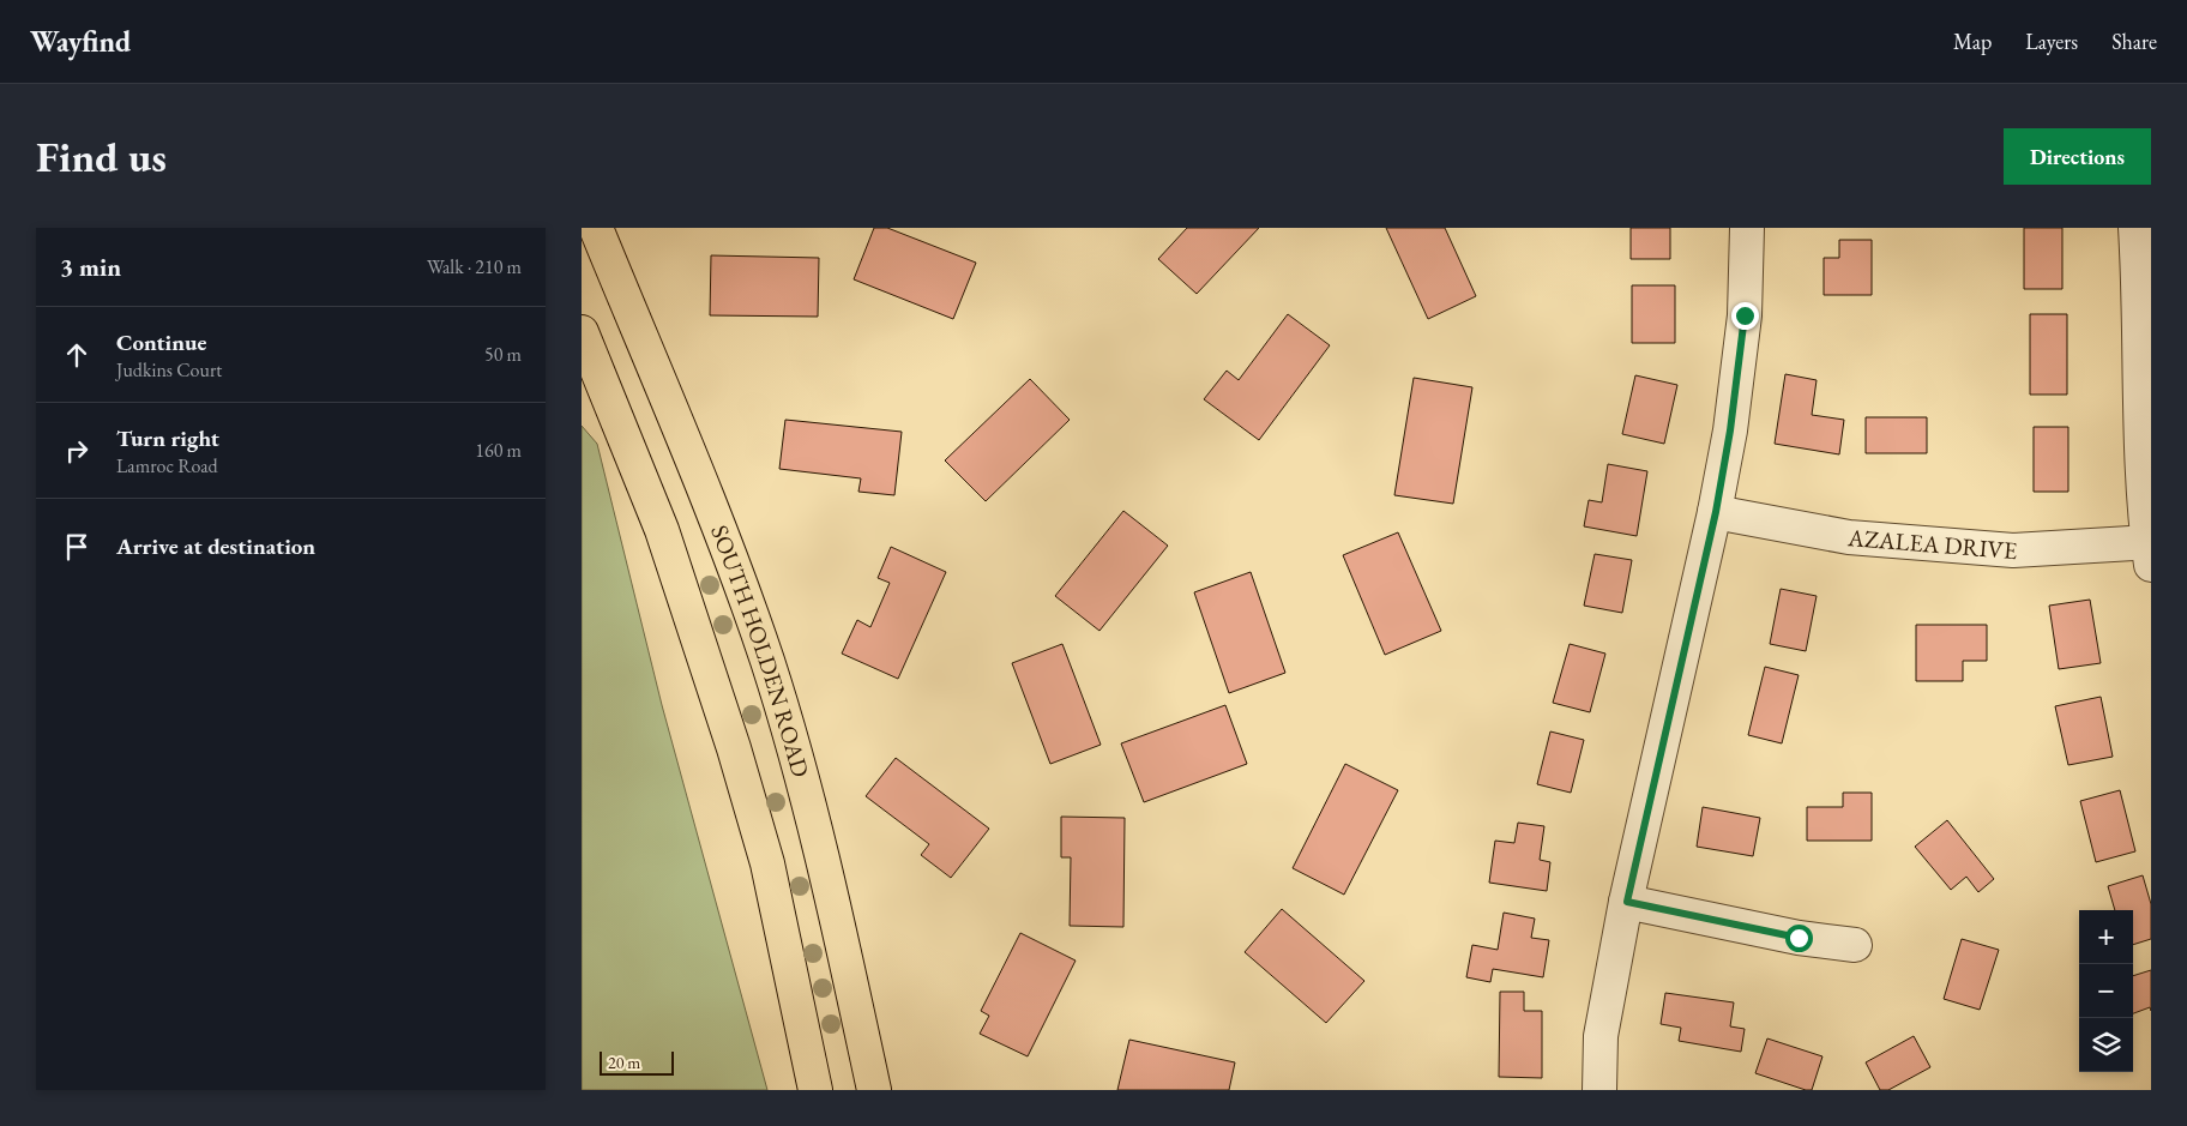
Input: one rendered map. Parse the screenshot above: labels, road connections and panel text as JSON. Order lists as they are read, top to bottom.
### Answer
{
  "streets": {
    "main road": ["SOUTH HOLDEN ROAD"],
    "street": ["AZALEA DRIVE"]
  },
  "scale_bar": "20 m",
  "page": {
    "header": "Wayfind",
    "nav": ["Map", "Layers", "Share"],
    "buttons": "Directions",
    "title": "Find us",
    "heading": ["3 min", "Walk · 210 m"],
    "list": [
      ["Continue", "Judkins Court", "50 m"],
      ["Turn right", "Lamroc Road", "160 m"],
      "Arrive at destination"
    ],
    "map_buttons": ["+", "−"],
    "scale": "20 m"
  }
}
